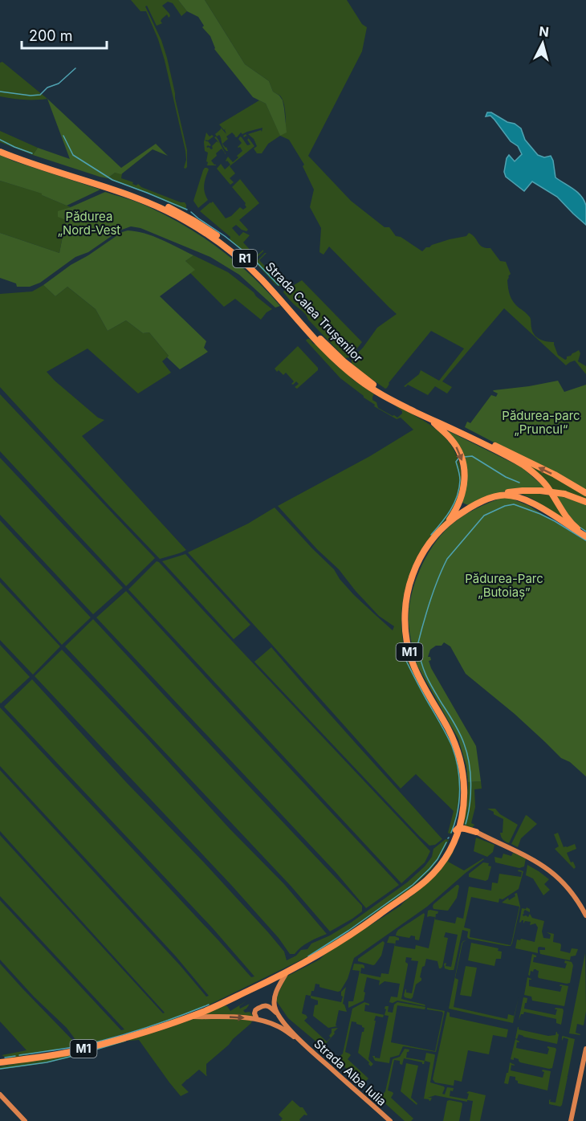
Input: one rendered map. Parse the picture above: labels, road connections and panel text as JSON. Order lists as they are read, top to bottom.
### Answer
{
  "streets": {
    "highway": ["R1", "Strada Calea Trușenilor", "M1"],
    "main road": ["Strada Alba Iulia"]
  },
  "crossings": [
    ["R1", "Strada Calea Trușenilor"],
    ["R1", "M1"],
    ["M1", "Strada Alba Iulia"]
  ],
  "parks": ["Pădurea „Nord-Vest", "Pădurea-parc „Pruncul“", "Pădurea-Parc „Butoiaș”"],
  "scale_bar": "200 m",
  "north": "top"
}
